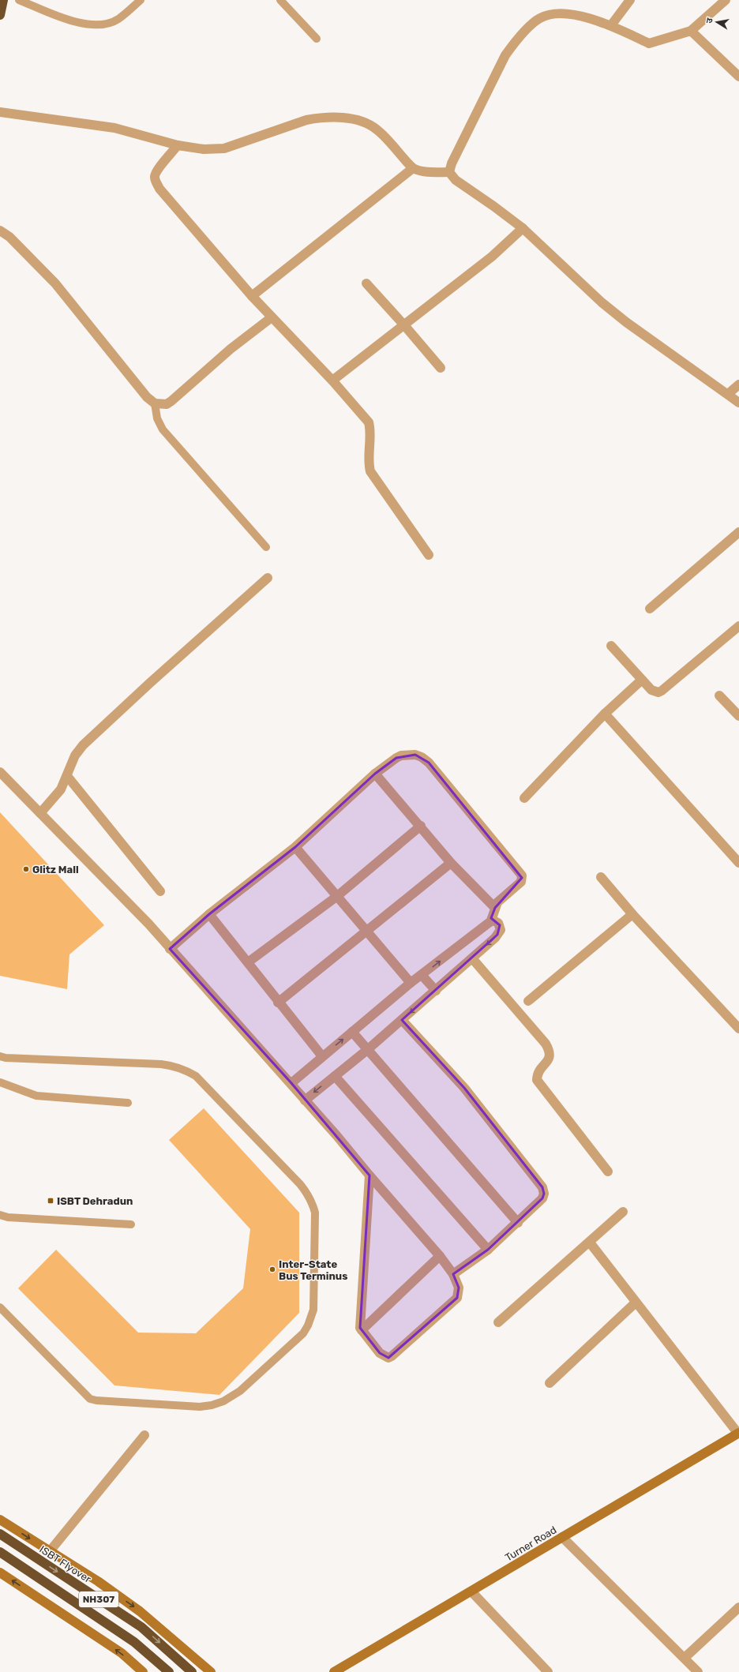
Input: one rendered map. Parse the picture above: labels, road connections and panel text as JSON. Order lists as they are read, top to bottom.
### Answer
{
  "streets": {
    "highway": ["ISBT Flyover", "NH307"],
    "main road": ["Turner Road"]
  },
  "places": {
    "other": ["Glitz Mall", "Inter-State Bus Terminus"],
    "transit": ["ISBT Dehradun"]
  },
  "north": "left"
}
